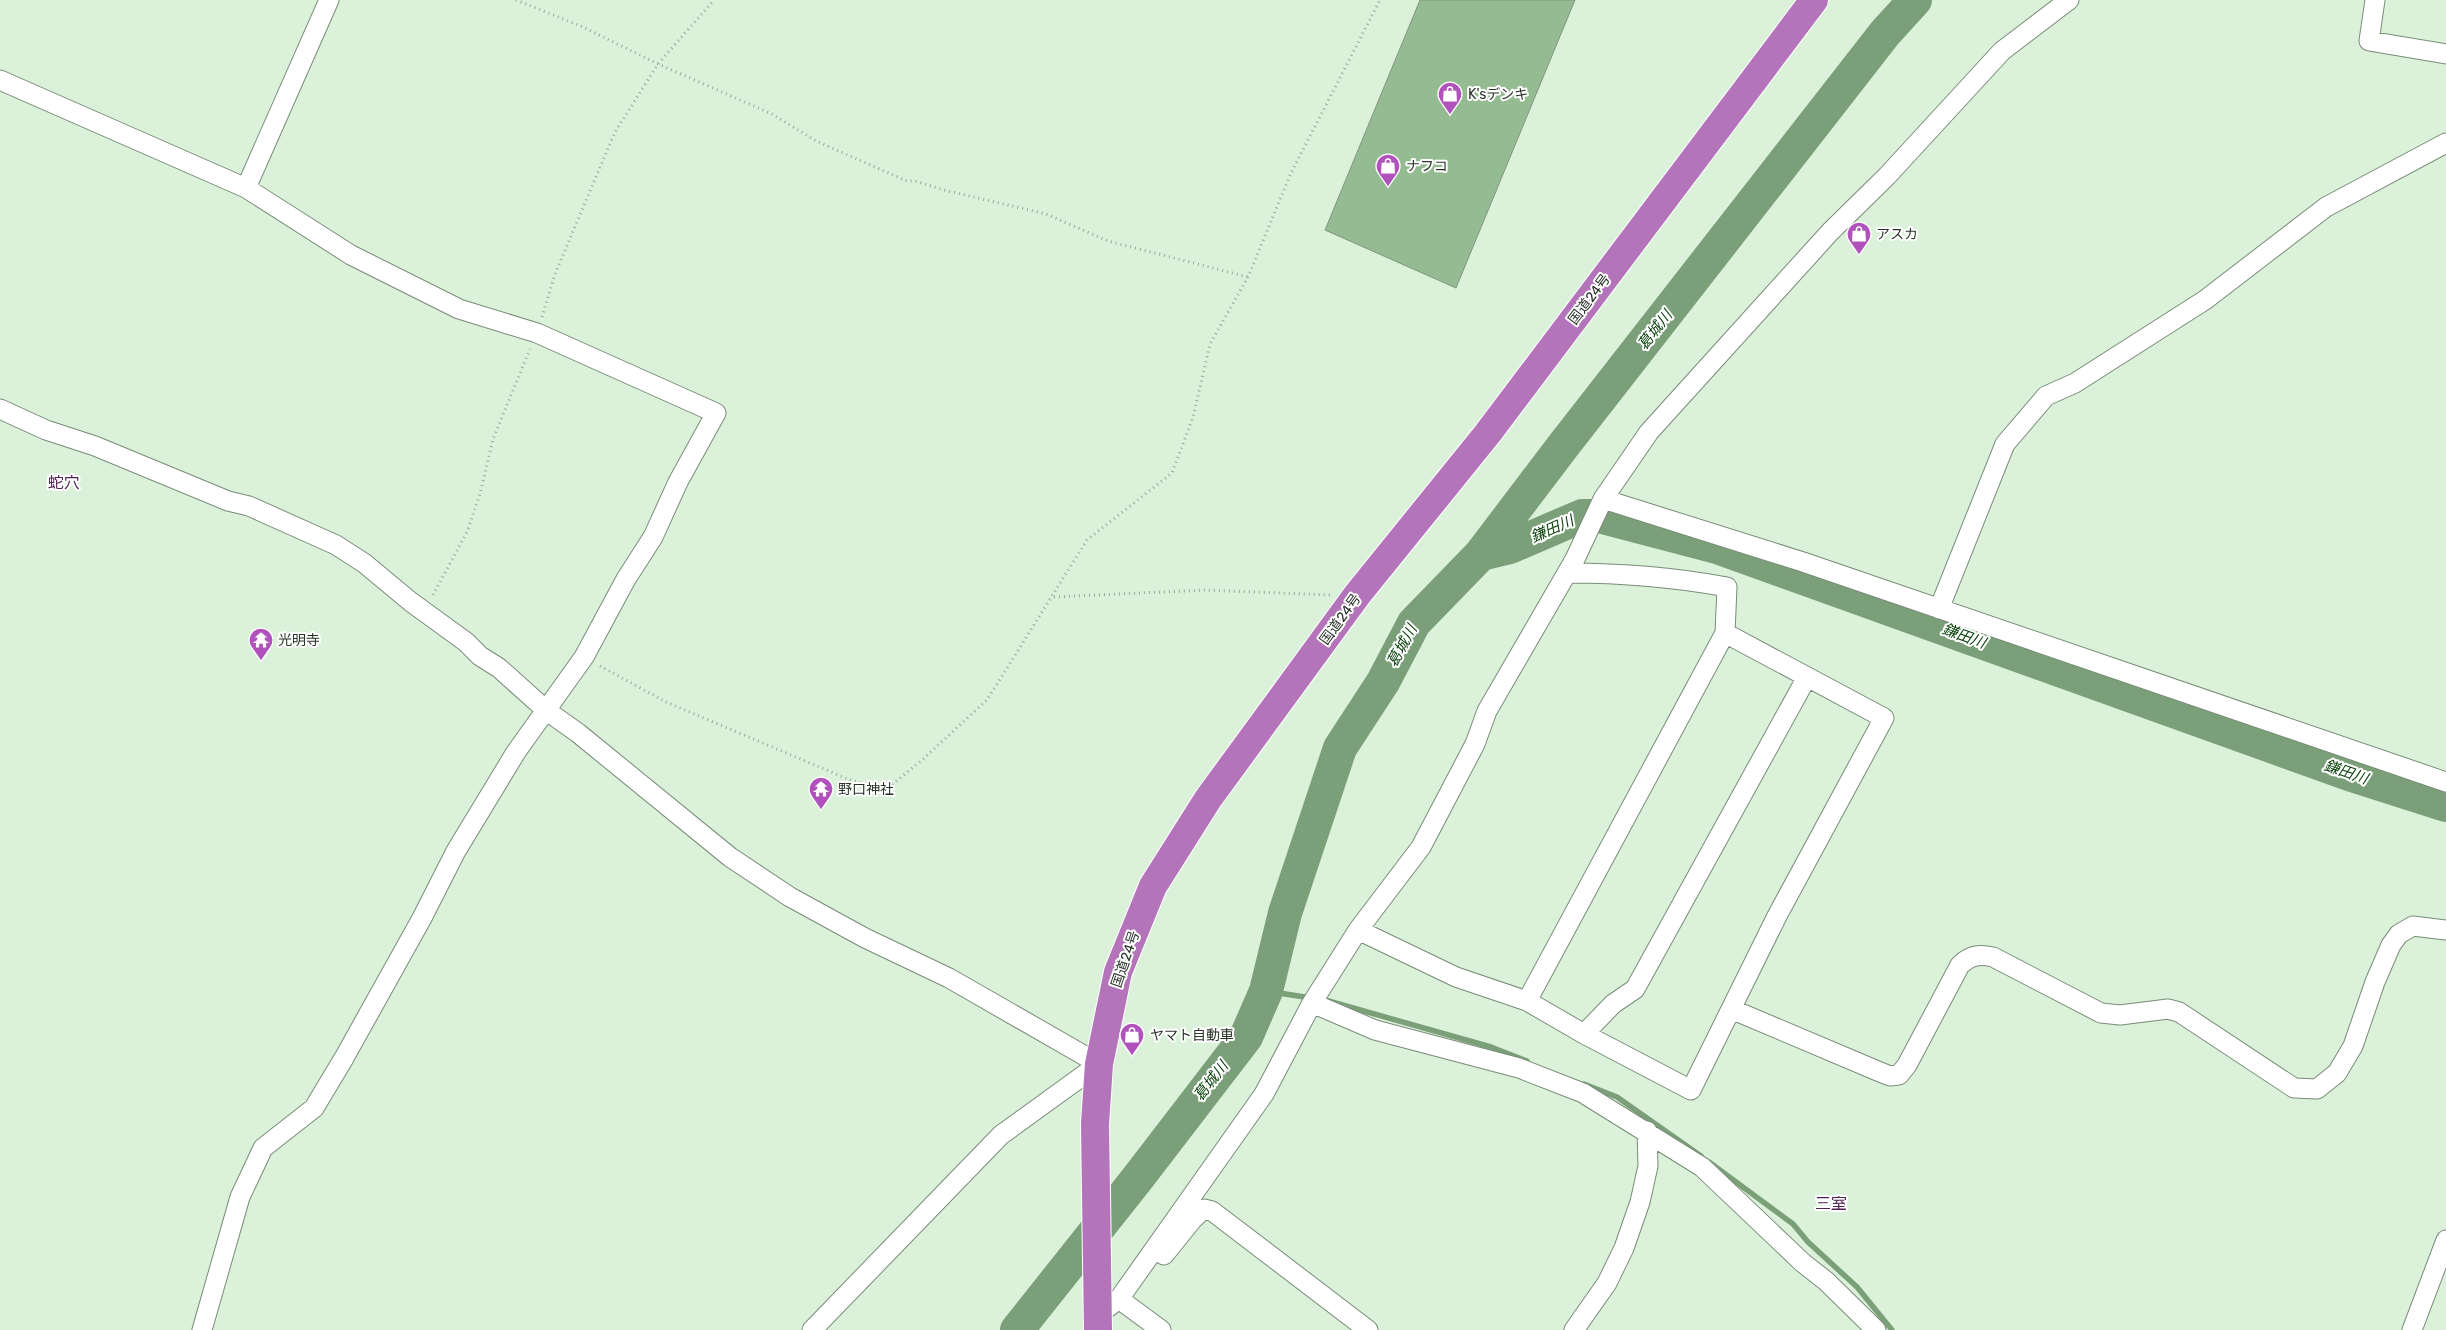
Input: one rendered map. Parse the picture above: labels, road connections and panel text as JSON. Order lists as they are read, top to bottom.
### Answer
{
  "streets": {
    "highway": ["国道24号"]
  },
  "districts": ["蛇穴", "三室"],
  "water": ["葛城川", "鎌田川"],
  "places": {
    "shop": [
      "K'sデンキ",
      "ナフコ",
      "アスカ",
      "ヤマト自動車"
    ],
    "temple": ["光明寺", "野口神社"]
  }
}
